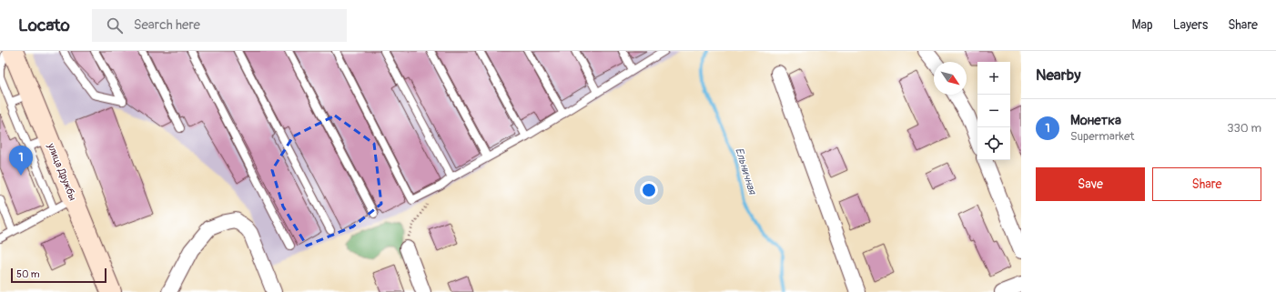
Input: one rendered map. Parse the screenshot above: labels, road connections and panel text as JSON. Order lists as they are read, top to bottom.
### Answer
{
  "streets": {
    "street": ["улица Дружбы"]
  },
  "water": ["Ельничная"],
  "scale_bar": "50 m",
  "north": "bottom right",
  "page": {
    "header": "Locato",
    "search": "Search here",
    "nav": ["Map", "Layers", "Share"],
    "heading": "Nearby",
    "map_buttons": ["+", "−"],
    "list": [
      {
        "mark": "1",
        "name": "Монетка",
        "note": "Supermarket",
        "value": "330 m"
      }
    ],
    "pins": "1",
    "buttons": ["Save", "Share"],
    "scale": "50 m"
  }
}
